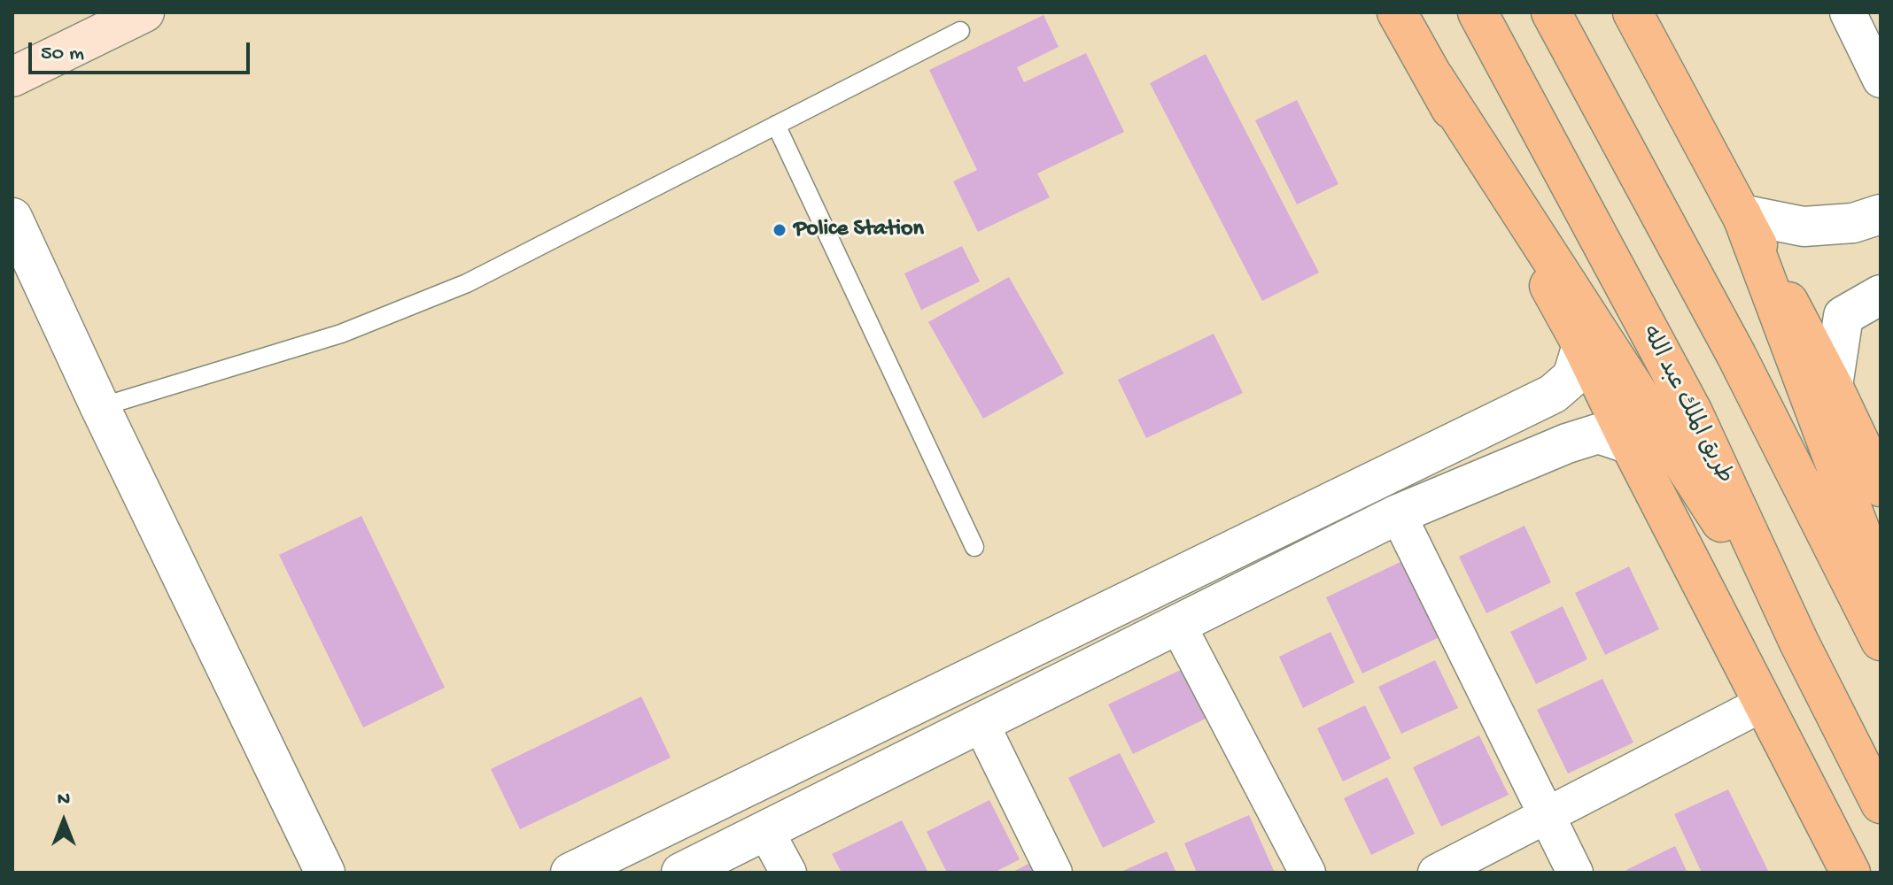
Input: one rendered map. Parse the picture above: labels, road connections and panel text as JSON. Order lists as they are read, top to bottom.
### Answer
{
  "streets": {
    "main road": ["طريق الملك عبد الله"]
  },
  "places": ["Police Station"],
  "scale_bar": "50 m",
  "north": "top"
}
